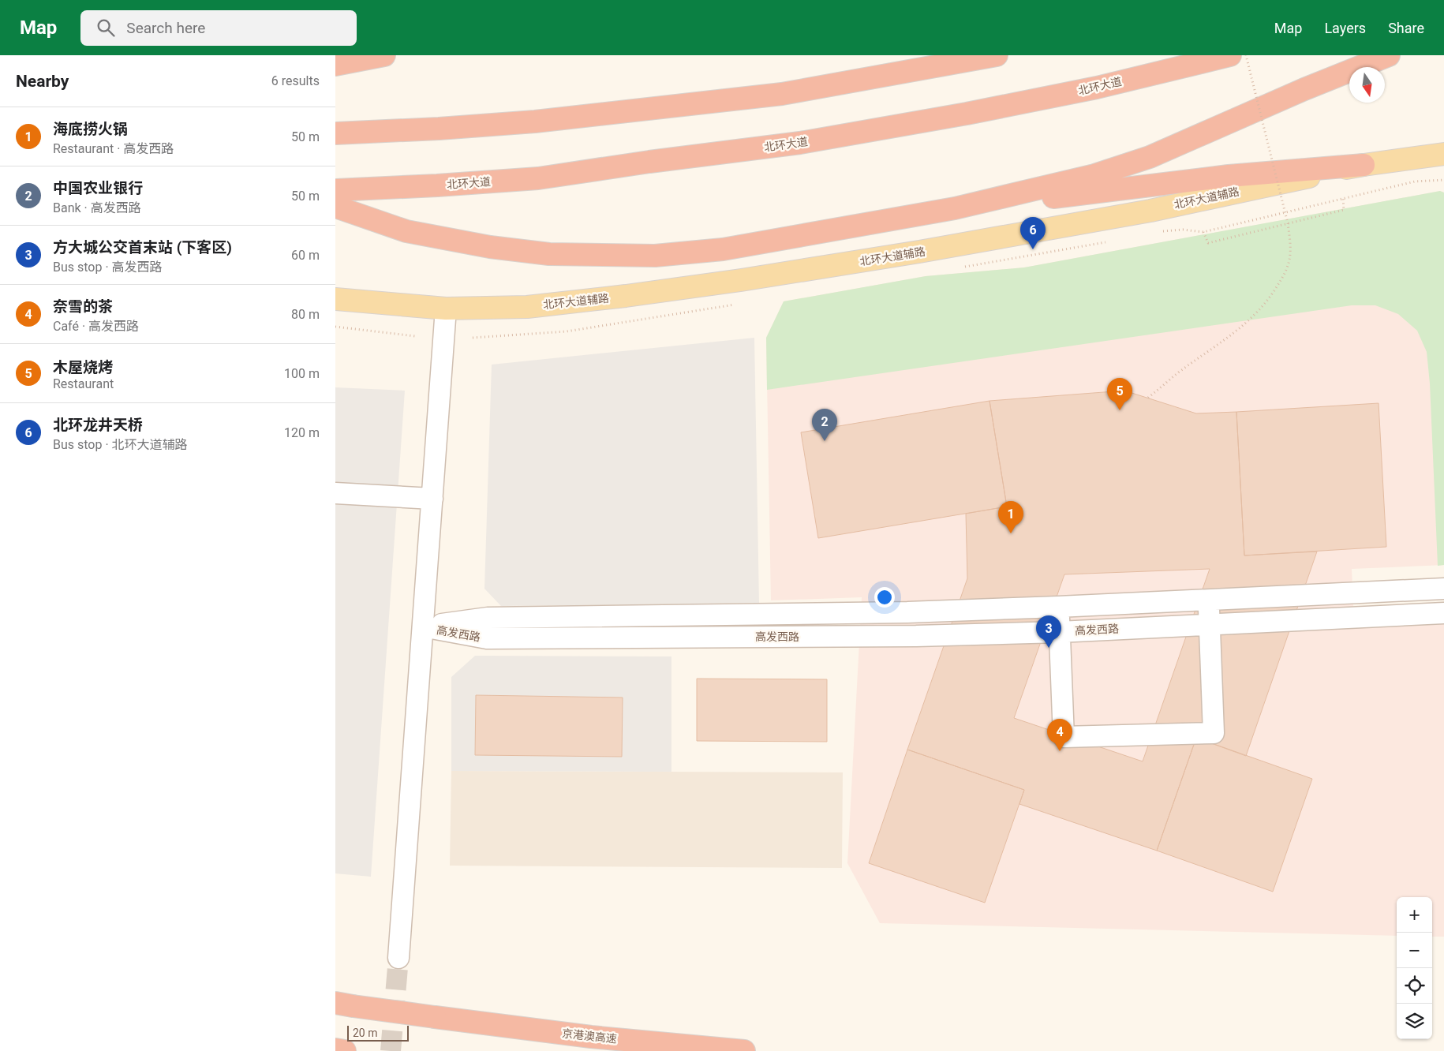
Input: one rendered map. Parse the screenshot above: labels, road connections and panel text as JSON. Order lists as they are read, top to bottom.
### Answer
{
  "streets": {
    "highway": ["北环大道", "京港澳高速"],
    "main road": ["北环大道辅路"],
    "street": ["高发西路"]
  },
  "scale_bar": "20 m",
  "north": "bottom",
  "page": {
    "header": "Map",
    "search": "Search here",
    "nav": ["Map", "Layers", "Share"],
    "heading": ["Nearby", "6 results"],
    "list": [
      {
        "mark": "1",
        "name": "海底捞火锅",
        "note": "Restaurant · 高发西路",
        "value": "50 m"
      },
      {
        "mark": "2",
        "name": "中国农业银行",
        "note": "Bank · 高发西路",
        "value": "50 m"
      },
      {
        "mark": "3",
        "name": "方大城公交首末站 (下客区)",
        "note": "Bus stop · 高发西路",
        "value": "60 m"
      },
      {
        "mark": "4",
        "name": "奈雪的茶",
        "note": "Café · 高发西路",
        "value": "80 m"
      },
      {
        "mark": "5",
        "name": "木屋烧烤",
        "note": "Restaurant",
        "value": "100 m"
      },
      {
        "mark": "6",
        "name": "北环龙井天桥",
        "note": "Bus stop · 北环大道辅路",
        "value": "120 m"
      }
    ],
    "pins": [
      "6",
      "5",
      "2",
      "1",
      "3",
      "4"
    ],
    "map_buttons": ["+", "−"],
    "scale": "20 m"
  }
}
